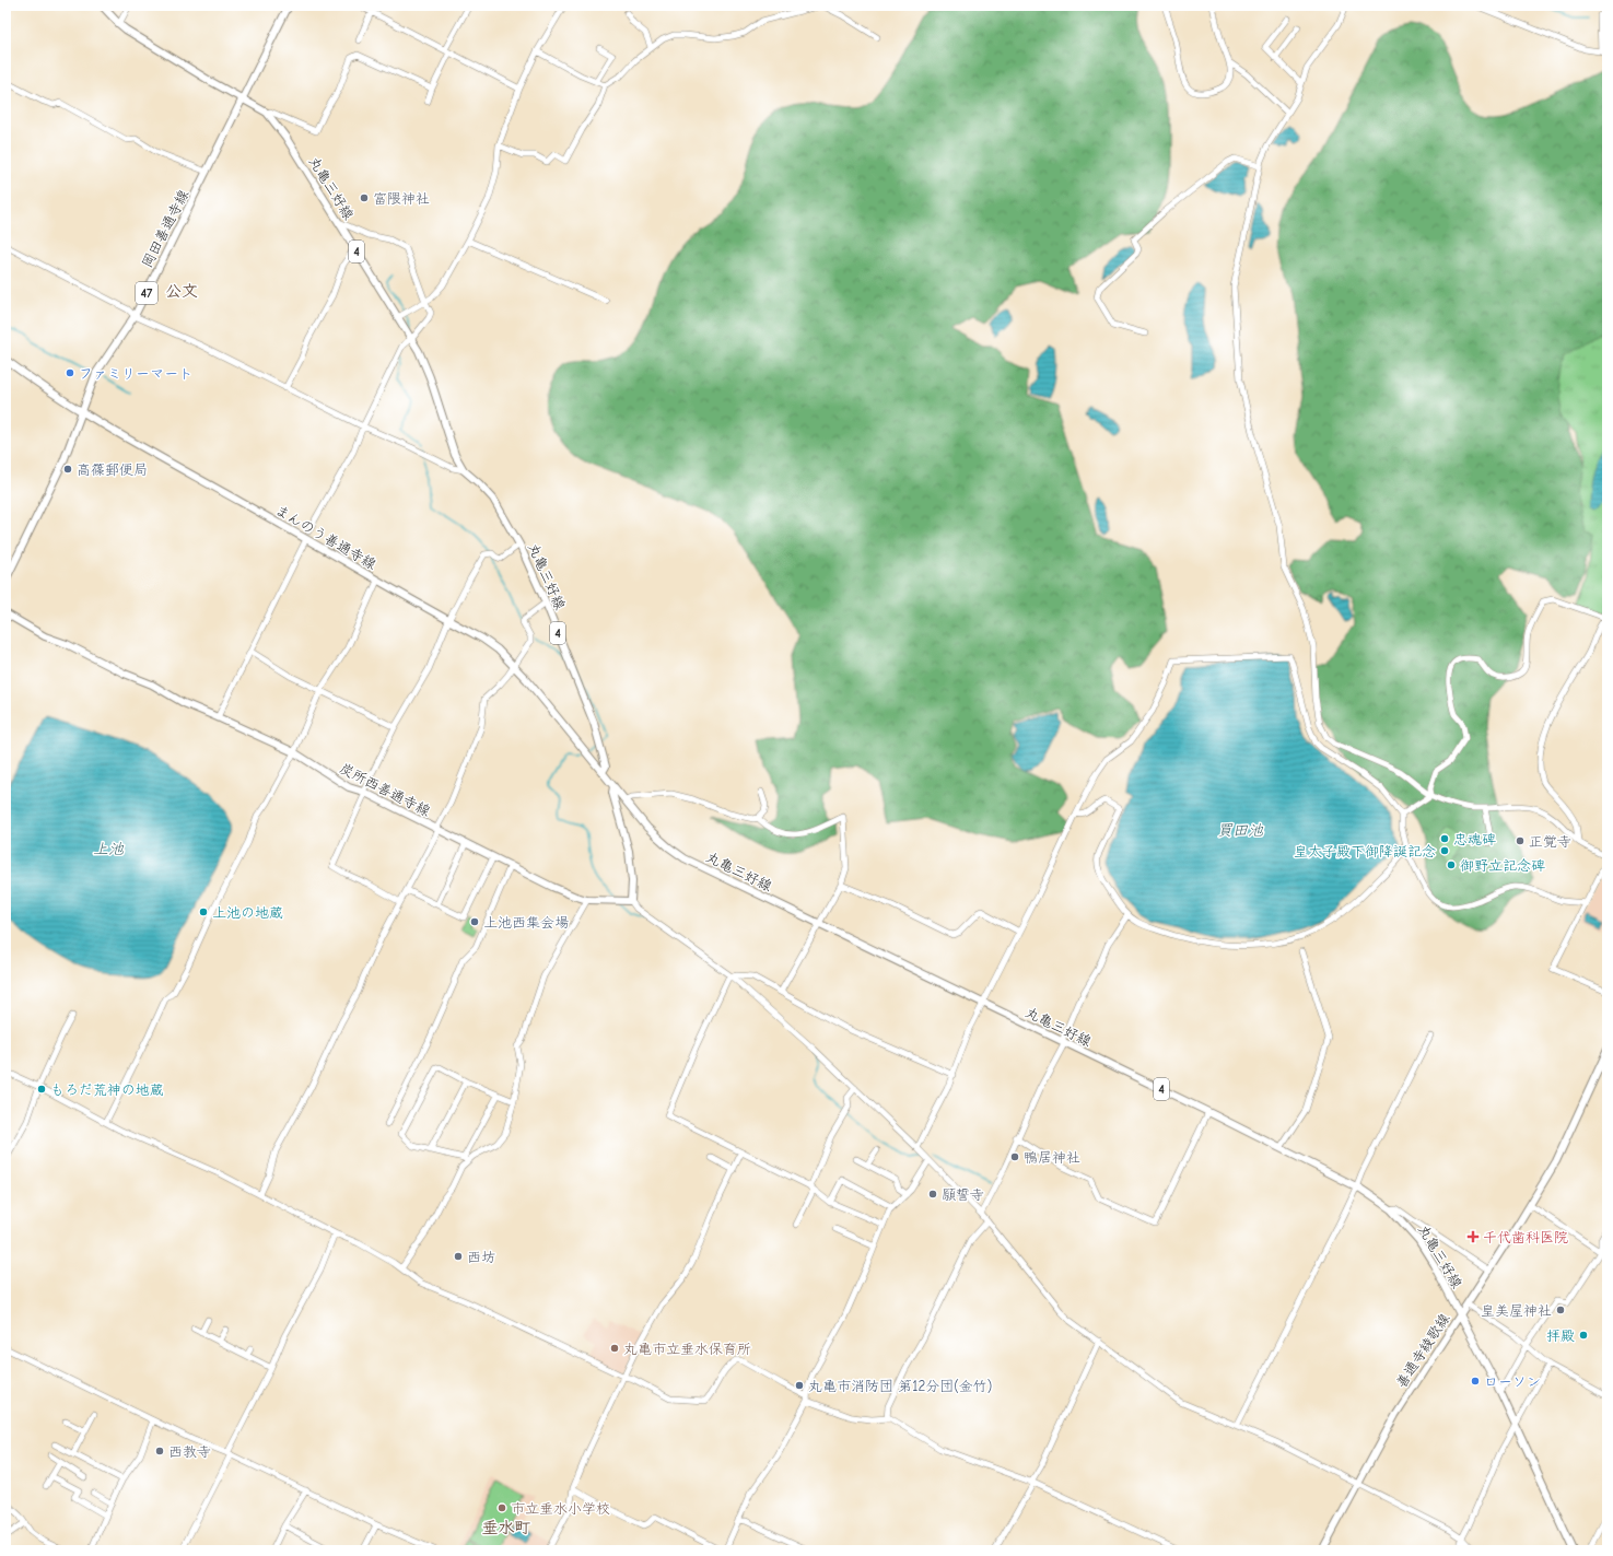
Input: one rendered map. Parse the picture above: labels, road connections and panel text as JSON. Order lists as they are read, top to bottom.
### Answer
{
  "streets": {
    "main road": [
      "丸亀三好線",
      "岡田善通寺線",
      "4",
      "47",
      "まんのう善通寺線",
      "炭所西善通寺線",
      "善通寺綾歌線"
    ]
  },
  "crossings": [
    ["丸亀三好線", "岡田善通寺線"],
    ["丸亀三好線", "まんのう善通寺線"],
    ["丸亀三好線", "善通寺綾歌線"],
    ["岡田善通寺線", "まんのう善通寺線"]
  ],
  "districts": ["公文", "垂水町"],
  "water": ["買田池", "上池"],
  "places": {
    "other": [
      "富隈神社",
      "ファミリーマート",
      "高篠郵便局",
      "忠魂碑",
      "正覚寺",
      "皇太子殿下御降誕記念",
      "御野立記念碑",
      "上池の地蔵",
      "上池西集会場",
      "もろだ荒神の地蔵",
      "鴨居神社",
      "願誓寺",
      "西坊",
      "皇美屋神社",
      "拝殿",
      "丸亀市立垂水保育所",
      "ローソン",
      "丸亀市消防団 第12分団(金竹)",
      "西教寺",
      "市立垂水小学校"
    ],
    "health": ["千代歯科医院"]
  }
}
